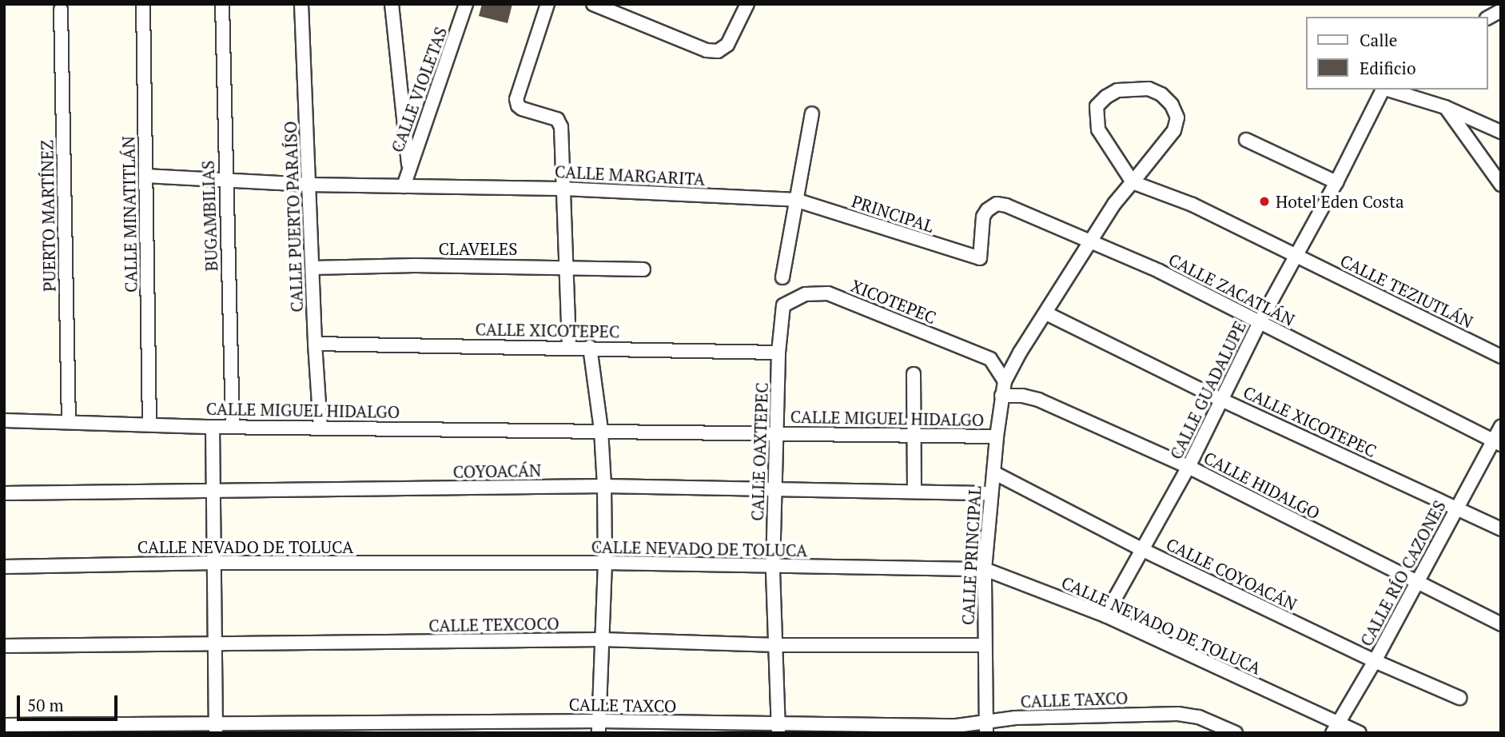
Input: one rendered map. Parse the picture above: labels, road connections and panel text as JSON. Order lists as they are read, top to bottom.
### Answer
{
  "streets": {
    "street": [
      "CALLE VIOLETAS",
      "CALLE MARGARITA",
      "PRINCIPAL",
      "CALLE MINATITLÁN",
      "PUERTO MARTÍNEZ",
      "BUGAMBILIAS",
      "CALLE PUERTO PARAÍSO",
      "CLAVELES",
      "CALLE ZACATLÁN",
      "CALLE TEZIUTLÁN",
      "XICOTEPEC",
      "CALLE XICOTEPEC",
      "CALLE GUADALUPE",
      "CALLE MIGUEL HIDALGO",
      "CALLE OAXTEPEC",
      "COYOACÁN",
      "CALLE HIDALGO",
      "CALLE NEVADO DE TOLUCA",
      "CALLE PRINCIPAL",
      "CALLE RÍO CAZONES",
      "CALLE COYOACÁN",
      "CALLE TEXCOCO",
      "CALLE TAXCO"
    ]
  },
  "crossings": [
    ["CALLE VIOLETAS", "CALLE MARGARITA"],
    ["CALLE MARGARITA", "PRINCIPAL"],
    ["CALLE MARGARITA", "CALLE MINATITLÁN"],
    ["CALLE MARGARITA", "BUGAMBILIAS"],
    ["CALLE MARGARITA", "CALLE PUERTO PARAÍSO"],
    ["PRINCIPAL", "CALLE ZACATLÁN"],
    ["CALLE MINATITLÁN", "CALLE MIGUEL HIDALGO"],
    ["PUERTO MARTÍNEZ", "CALLE MIGUEL HIDALGO"],
    ["BUGAMBILIAS", "CALLE MIGUEL HIDALGO"],
    ["CALLE PUERTO PARAÍSO", "CLAVELES"],
    ["CALLE PUERTO PARAÍSO", "CALLE XICOTEPEC"],
    ["CALLE PUERTO PARAÍSO", "CALLE MIGUEL HIDALGO"],
    ["CALLE ZACATLÁN", "CALLE GUADALUPE"],
    ["CALLE ZACATLÁN", "CALLE PRINCIPAL"],
    ["CALLE ZACATLÁN", "CALLE RÍO CAZONES"],
    ["CALLE TEZIUTLÁN", "CALLE GUADALUPE"],
    ["CALLE TEZIUTLÁN", "CALLE PRINCIPAL"],
    ["XICOTEPEC", "CALLE OAXTEPEC"],
    ["XICOTEPEC", "CALLE PRINCIPAL"],
    ["CALLE XICOTEPEC", "CALLE GUADALUPE"],
    ["CALLE XICOTEPEC", "CALLE OAXTEPEC"],
    ["CALLE XICOTEPEC", "CALLE PRINCIPAL"],
    ["CALLE XICOTEPEC", "CALLE RÍO CAZONES"],
    ["CALLE GUADALUPE", "CALLE HIDALGO"],
    ["CALLE GUADALUPE", "CALLE NEVADO DE TOLUCA"],
    ["CALLE GUADALUPE", "CALLE COYOACÁN"],
    ["CALLE MIGUEL HIDALGO", "CALLE OAXTEPEC"],
    ["CALLE MIGUEL HIDALGO", "CALLE PRINCIPAL"],
    ["CALLE OAXTEPEC", "COYOACÁN"],
    ["CALLE OAXTEPEC", "CALLE NEVADO DE TOLUCA"],
    ["CALLE OAXTEPEC", "CALLE TEXCOCO"],
    ["CALLE OAXTEPEC", "CALLE TAXCO"],
    ["COYOACÁN", "CALLE PRINCIPAL"],
    ["CALLE HIDALGO", "CALLE PRINCIPAL"],
    ["CALLE HIDALGO", "CALLE RÍO CAZONES"],
    ["CALLE NEVADO DE TOLUCA", "CALLE PRINCIPAL"],
    ["CALLE NEVADO DE TOLUCA", "CALLE RÍO CAZONES"],
    ["CALLE PRINCIPAL", "CALLE COYOACÁN"],
    ["CALLE PRINCIPAL", "CALLE TEXCOCO"],
    ["CALLE PRINCIPAL", "CALLE TAXCO"],
    ["CALLE RÍO CAZONES", "CALLE COYOACÁN"]
  ],
  "places": ["Hotel Eden Costa"],
  "legend": ["Calle", "Edificio"],
  "scale_bar": "50 m"
}
